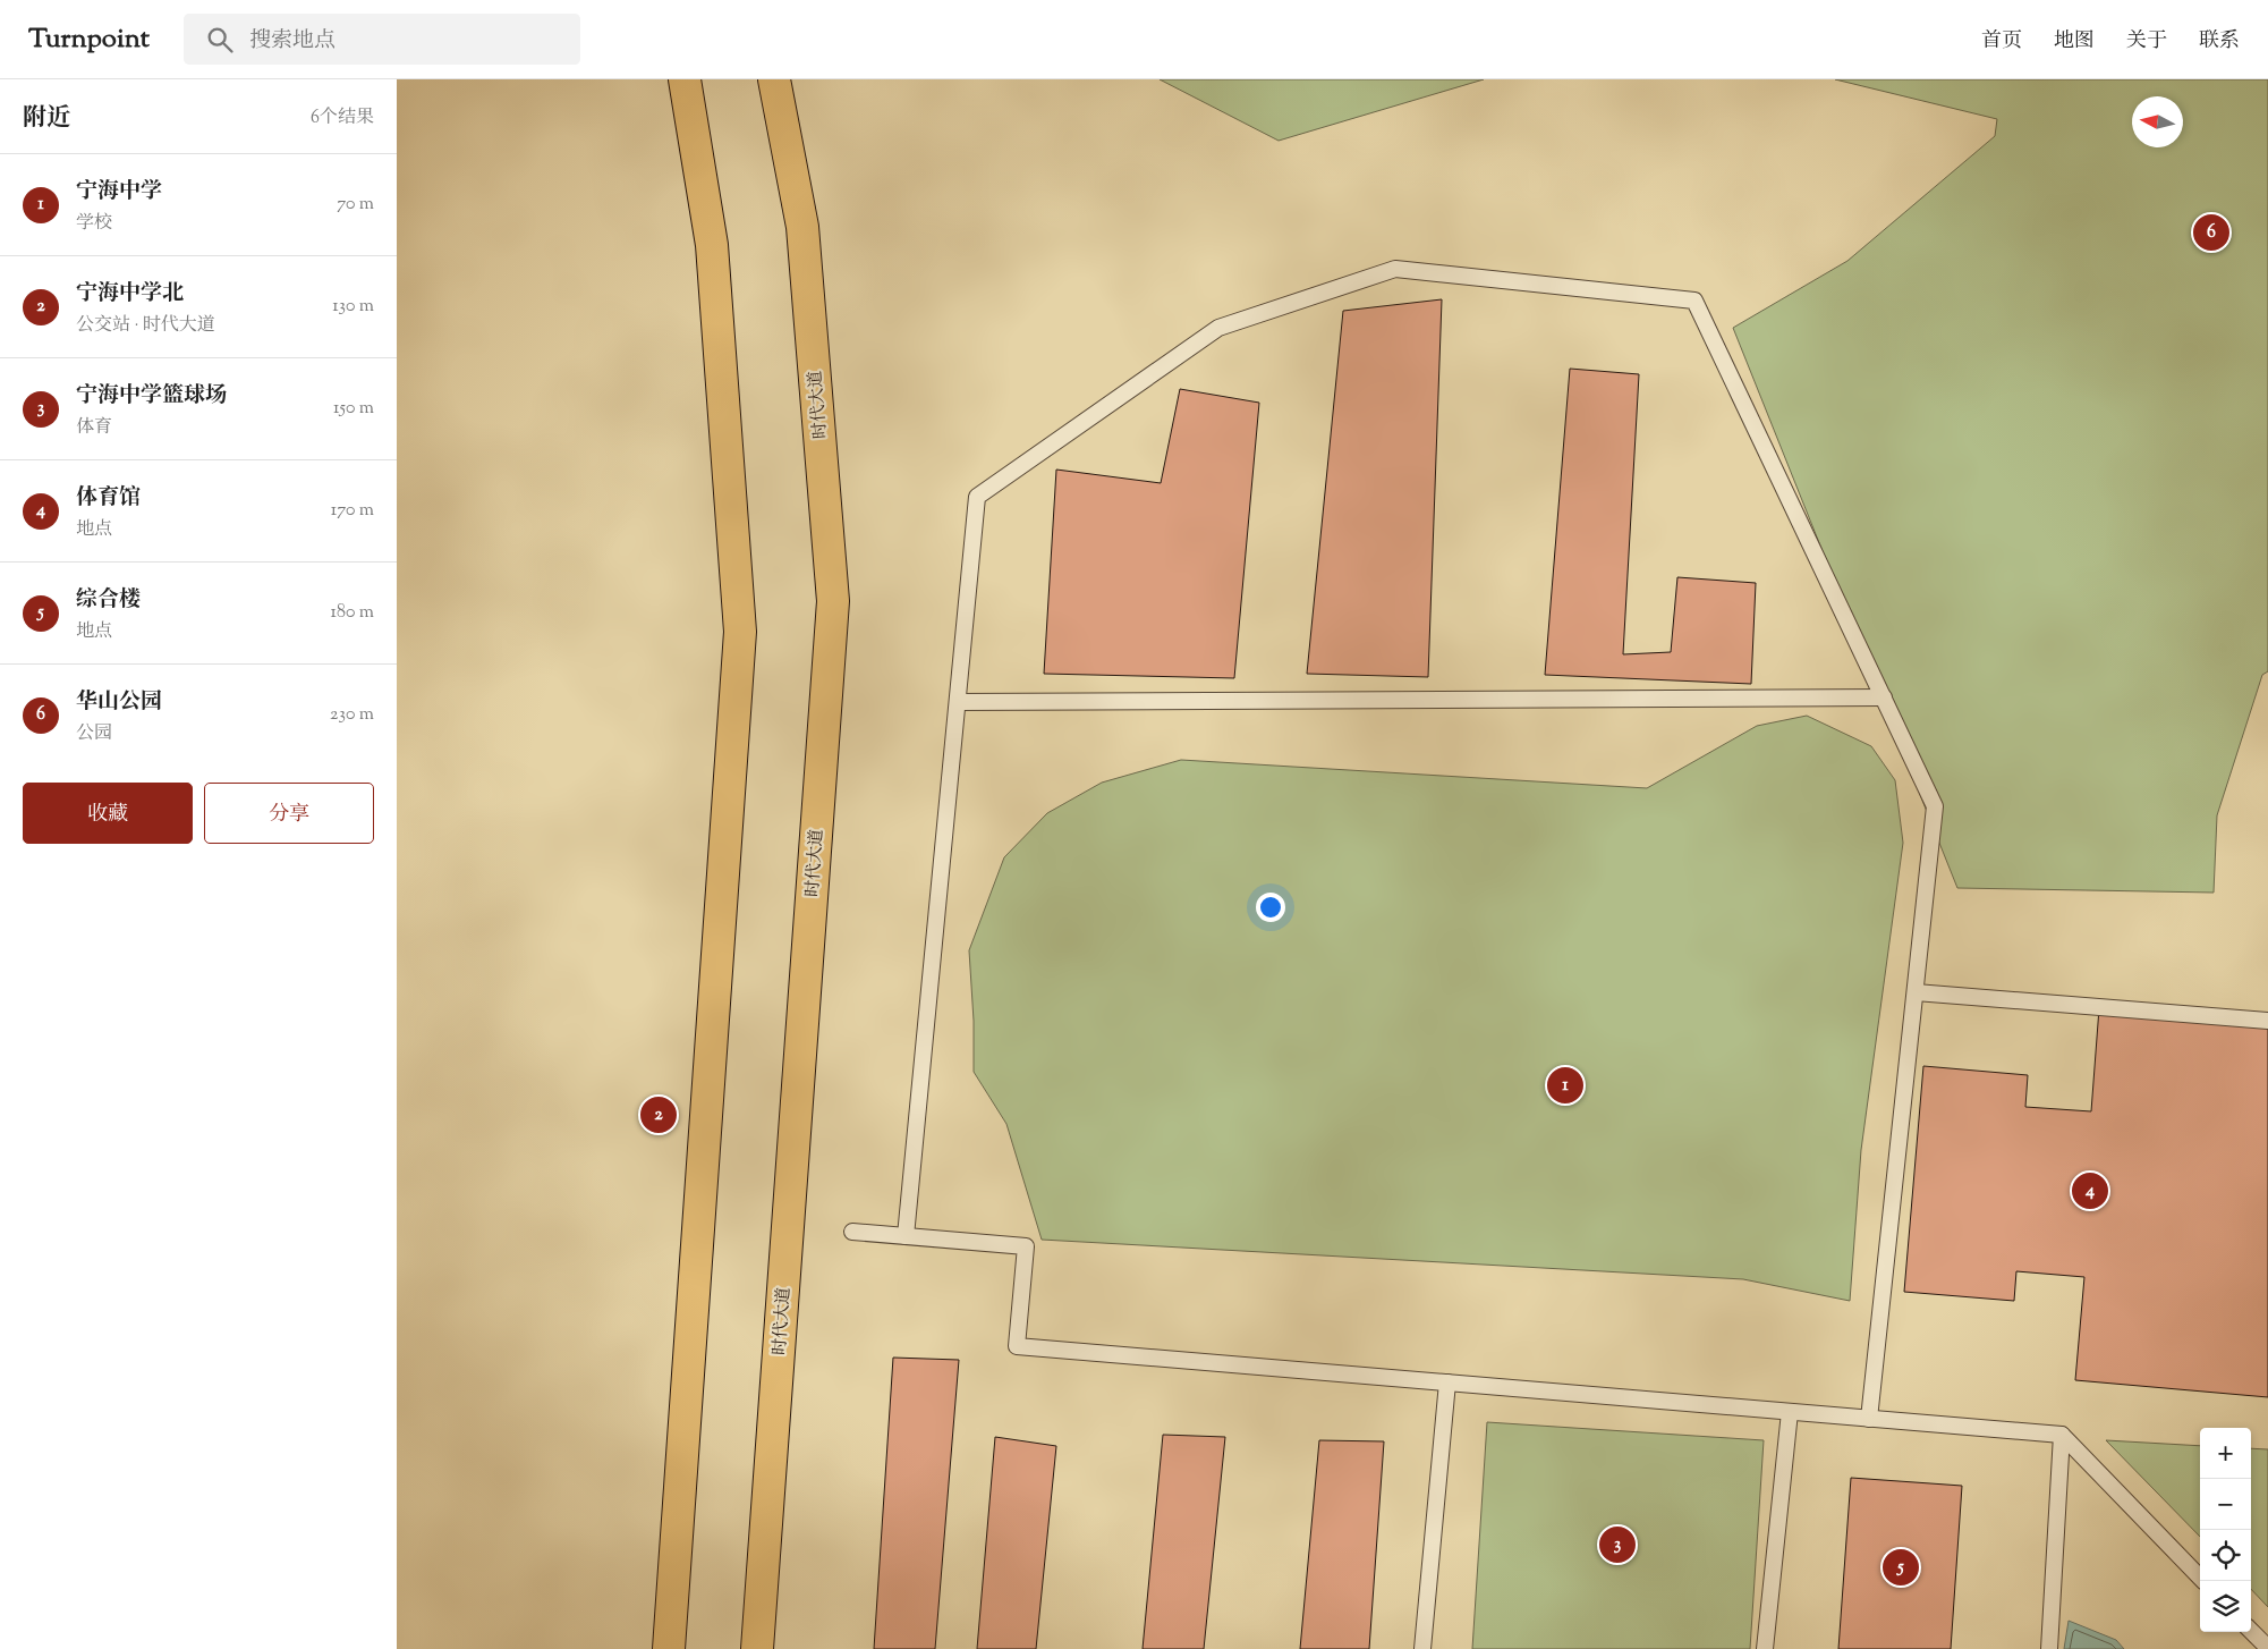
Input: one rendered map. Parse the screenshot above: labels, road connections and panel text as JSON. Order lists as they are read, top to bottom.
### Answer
{
  "streets": {
    "main road": ["时代大道"]
  },
  "north": "left",
  "page": {
    "header": "Turnpoint",
    "search": "搜索地点",
    "nav": [
      "首页",
      "地图",
      "关于",
      "联系"
    ],
    "heading": ["附近", "6个结果"],
    "list": [
      {
        "mark": "1",
        "name": "宁海中学",
        "note": "学校",
        "value": "70 m"
      },
      {
        "mark": "2",
        "name": "宁海中学北",
        "note": "公交站 · 时代大道",
        "value": "130 m"
      },
      {
        "mark": "3",
        "name": "宁海中学篮球场",
        "note": "体育",
        "value": "150 m"
      },
      {
        "mark": "4",
        "name": "体育馆",
        "note": "地点",
        "value": "170 m"
      },
      {
        "mark": "5",
        "name": "综合楼",
        "note": "地点",
        "value": "180 m"
      },
      {
        "mark": "6",
        "name": "华山公园",
        "note": "公园",
        "value": "230 m"
      }
    ],
    "pins": [
      "6",
      "1",
      "2",
      "4",
      "3",
      "5"
    ],
    "buttons": ["收藏", "分享"],
    "map_buttons": ["+", "−"]
  }
}
